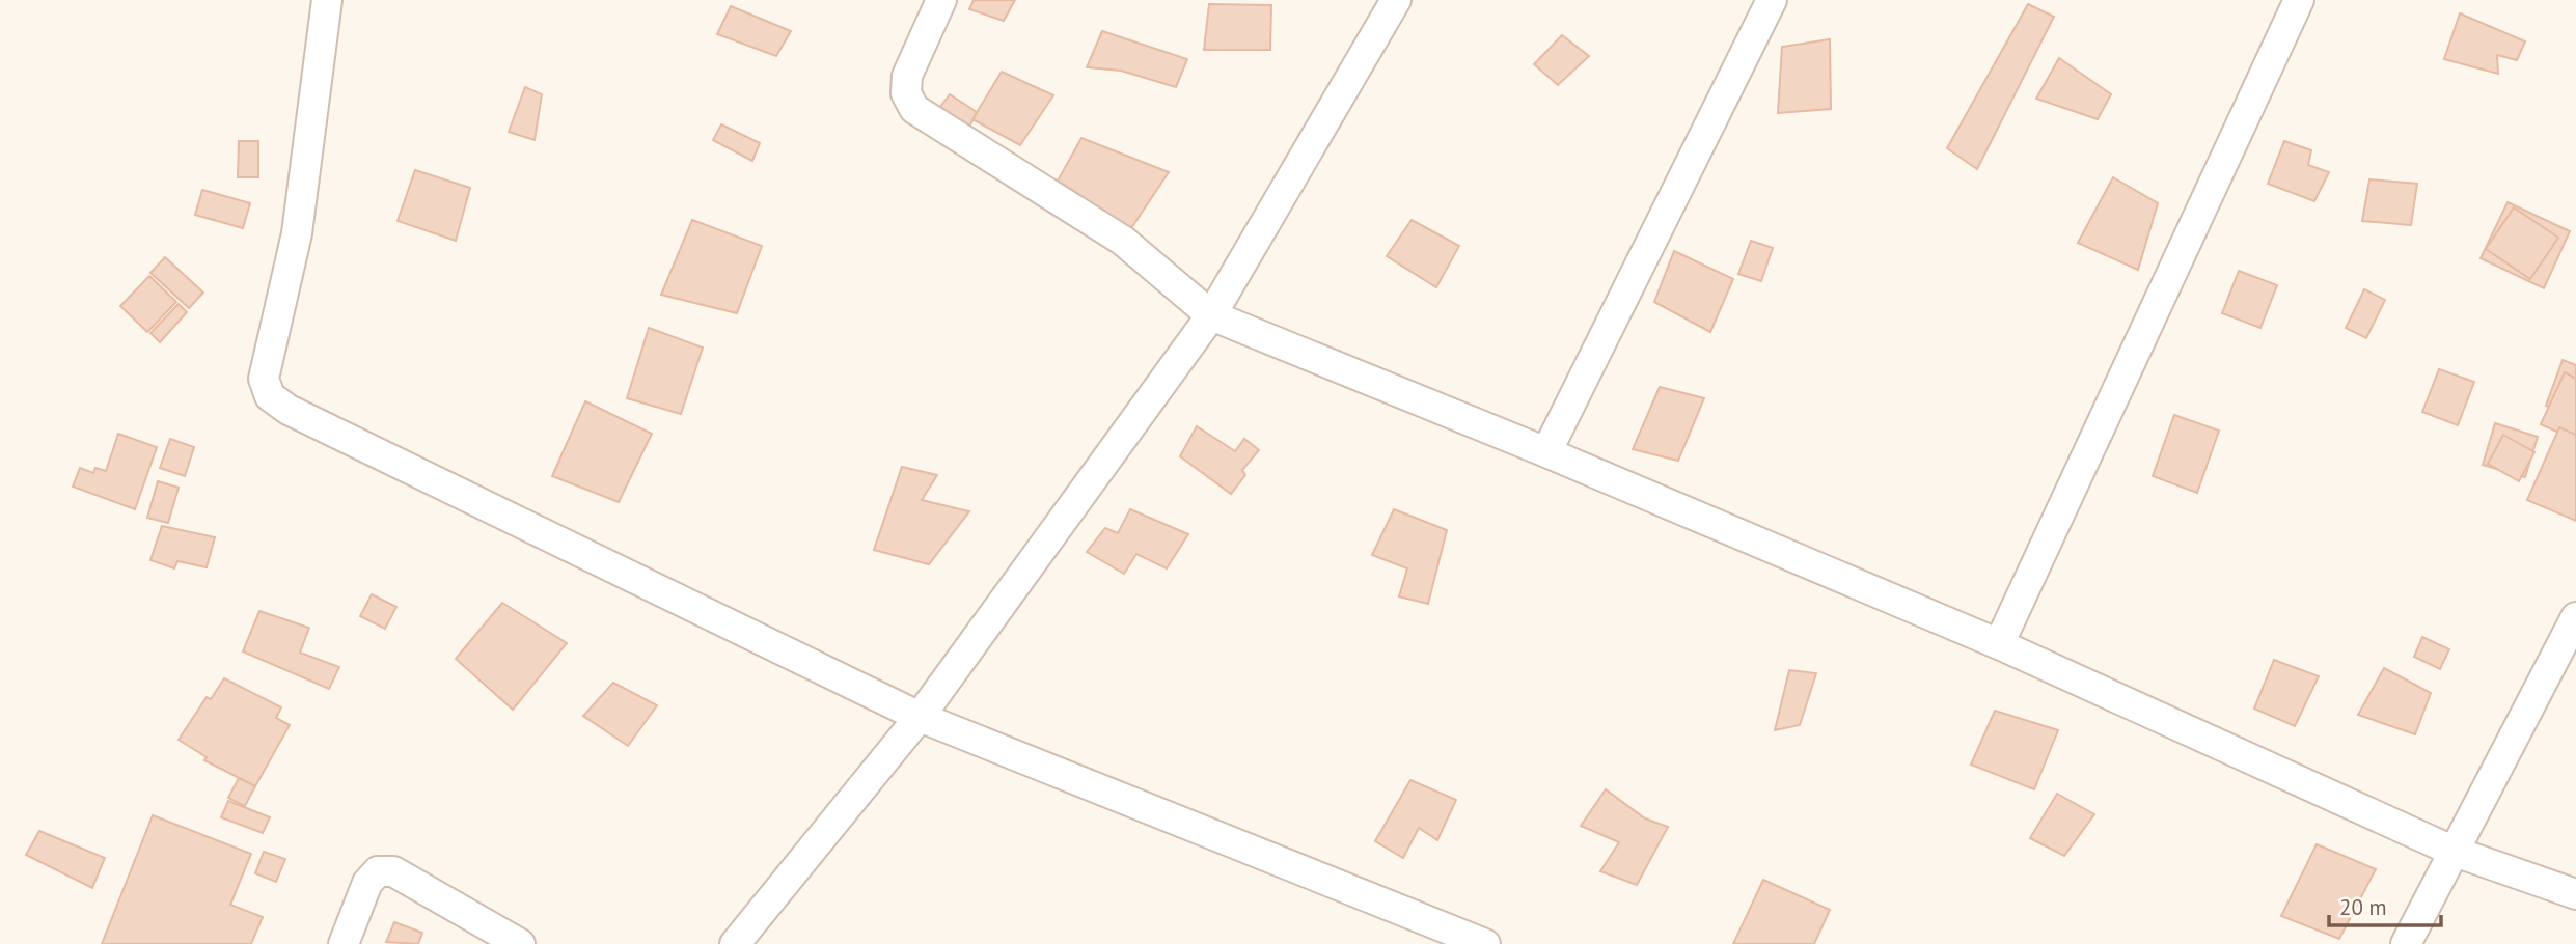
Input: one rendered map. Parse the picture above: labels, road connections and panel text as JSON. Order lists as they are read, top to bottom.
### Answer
{
  "scale_bar": "20 m"
}
